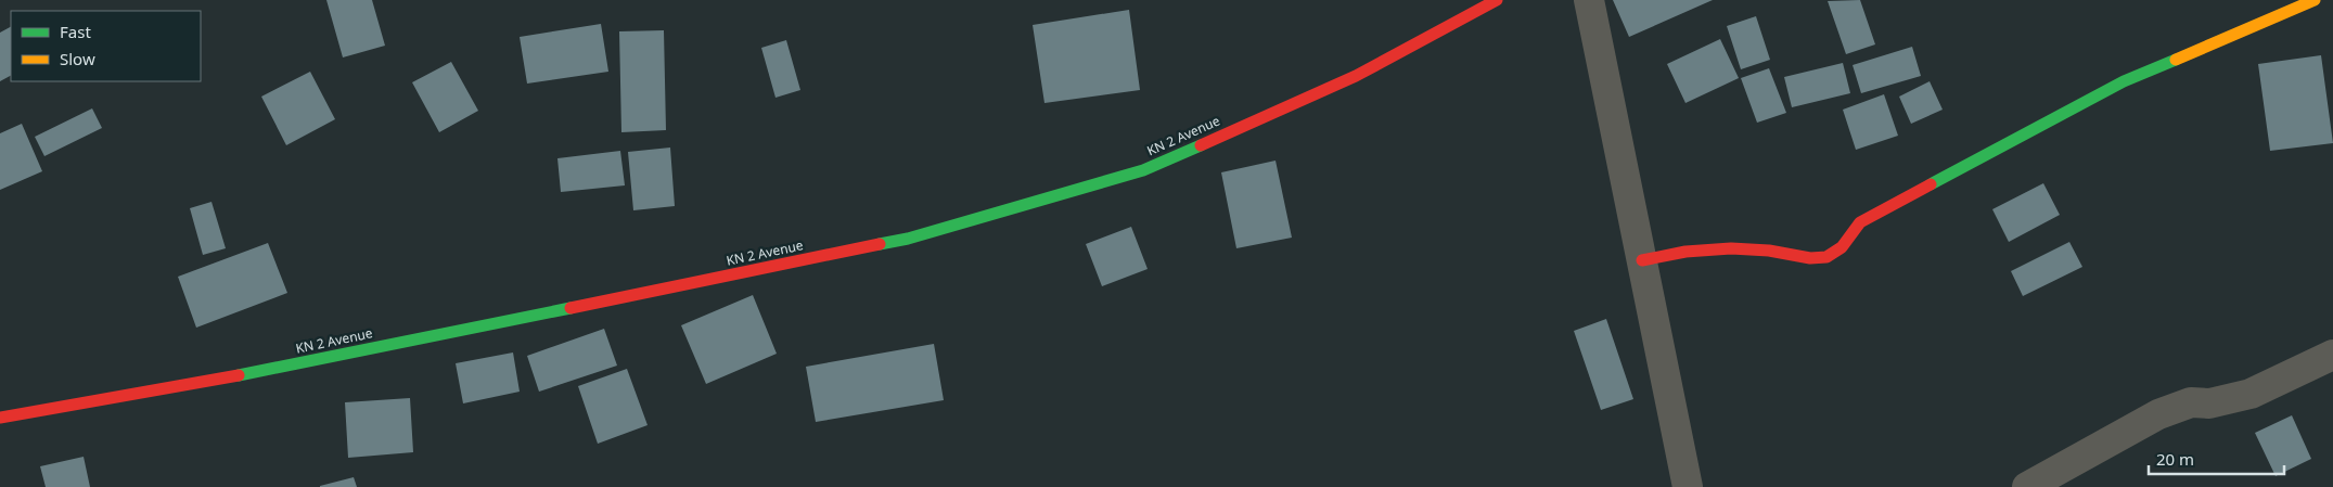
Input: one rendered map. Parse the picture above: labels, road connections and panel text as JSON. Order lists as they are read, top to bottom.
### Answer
{
  "streets": {
    "main road": ["KN 2 Avenue"]
  },
  "legend": ["Fast", "Slow"],
  "scale_bar": "20 m"
}
